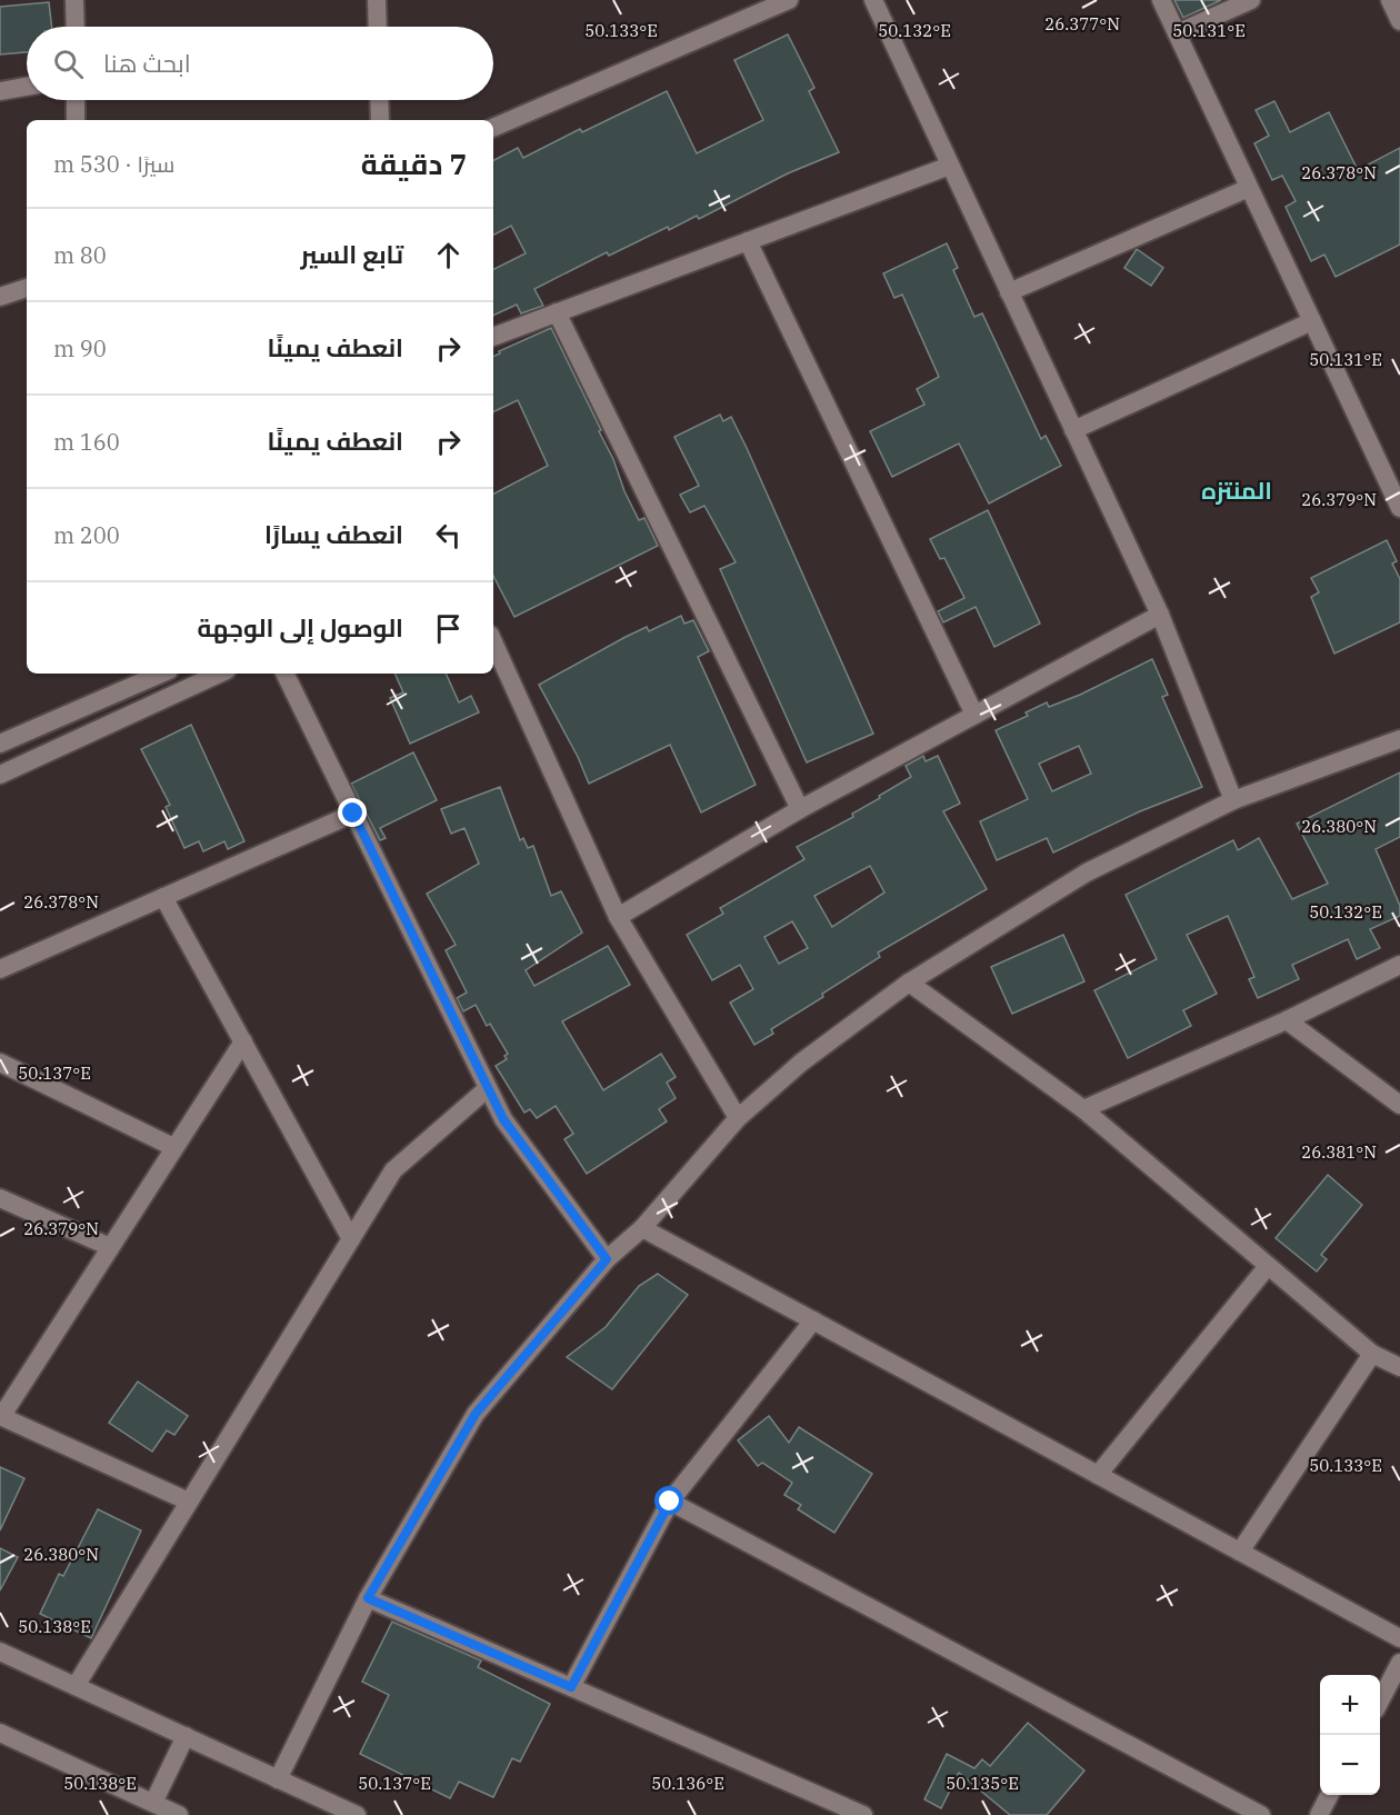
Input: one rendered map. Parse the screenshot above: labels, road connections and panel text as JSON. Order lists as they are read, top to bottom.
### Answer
{
  "districts": ["المنتزه"],
  "page": {
    "search": "ابحث هنا",
    "heading": ["7 دقيقة", "سيرًا · 530 m"],
    "list": [
      ["تابع السير", "80 m"],
      ["انعطف يمينًا", "90 m"],
      ["انعطف يمينًا", "160 m"],
      ["انعطف يسارًا", "200 m"],
      "الوصول إلى الوجهة"
    ],
    "map_buttons": ["+", "−"]
  },
  "coordinates": [
    "26.377°N",
    "50.133°E",
    "50.132°E",
    "50.131°E",
    "26.378°N",
    "26.379°N",
    "26.380°N",
    "50.137°E",
    "26.381°N",
    "50.138°E",
    "50.136°E",
    "50.135°E"
  ]
}
